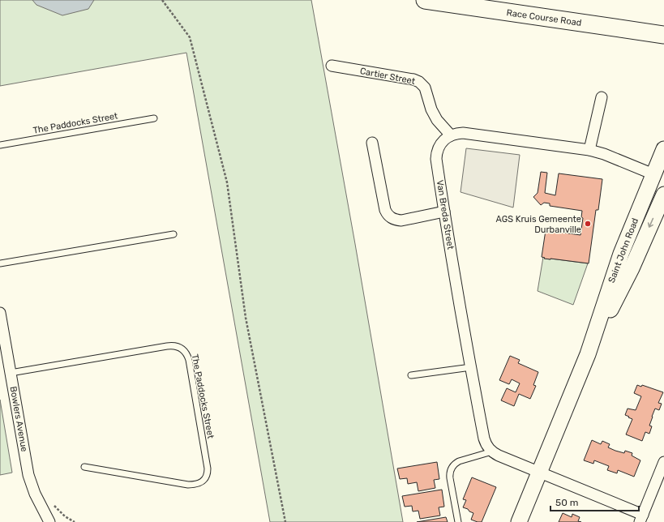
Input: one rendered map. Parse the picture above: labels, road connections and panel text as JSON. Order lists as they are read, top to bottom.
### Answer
{
  "streets": {
    "main road": ["Race Course Road", "Saint John Road"],
    "street": ["Cartier Street", "Van Breda Street", "Bowlers Avenue"],
    "lane": ["The Paddocks Street"]
  },
  "crossings": [
    ["Cartier Street", "Van Breda Street"],
    ["The Paddocks Street", "Bowlers Avenue"]
  ],
  "places": ["AGS Kruis Gemeente Durbanville"],
  "scale_bar": "50 m"
}
